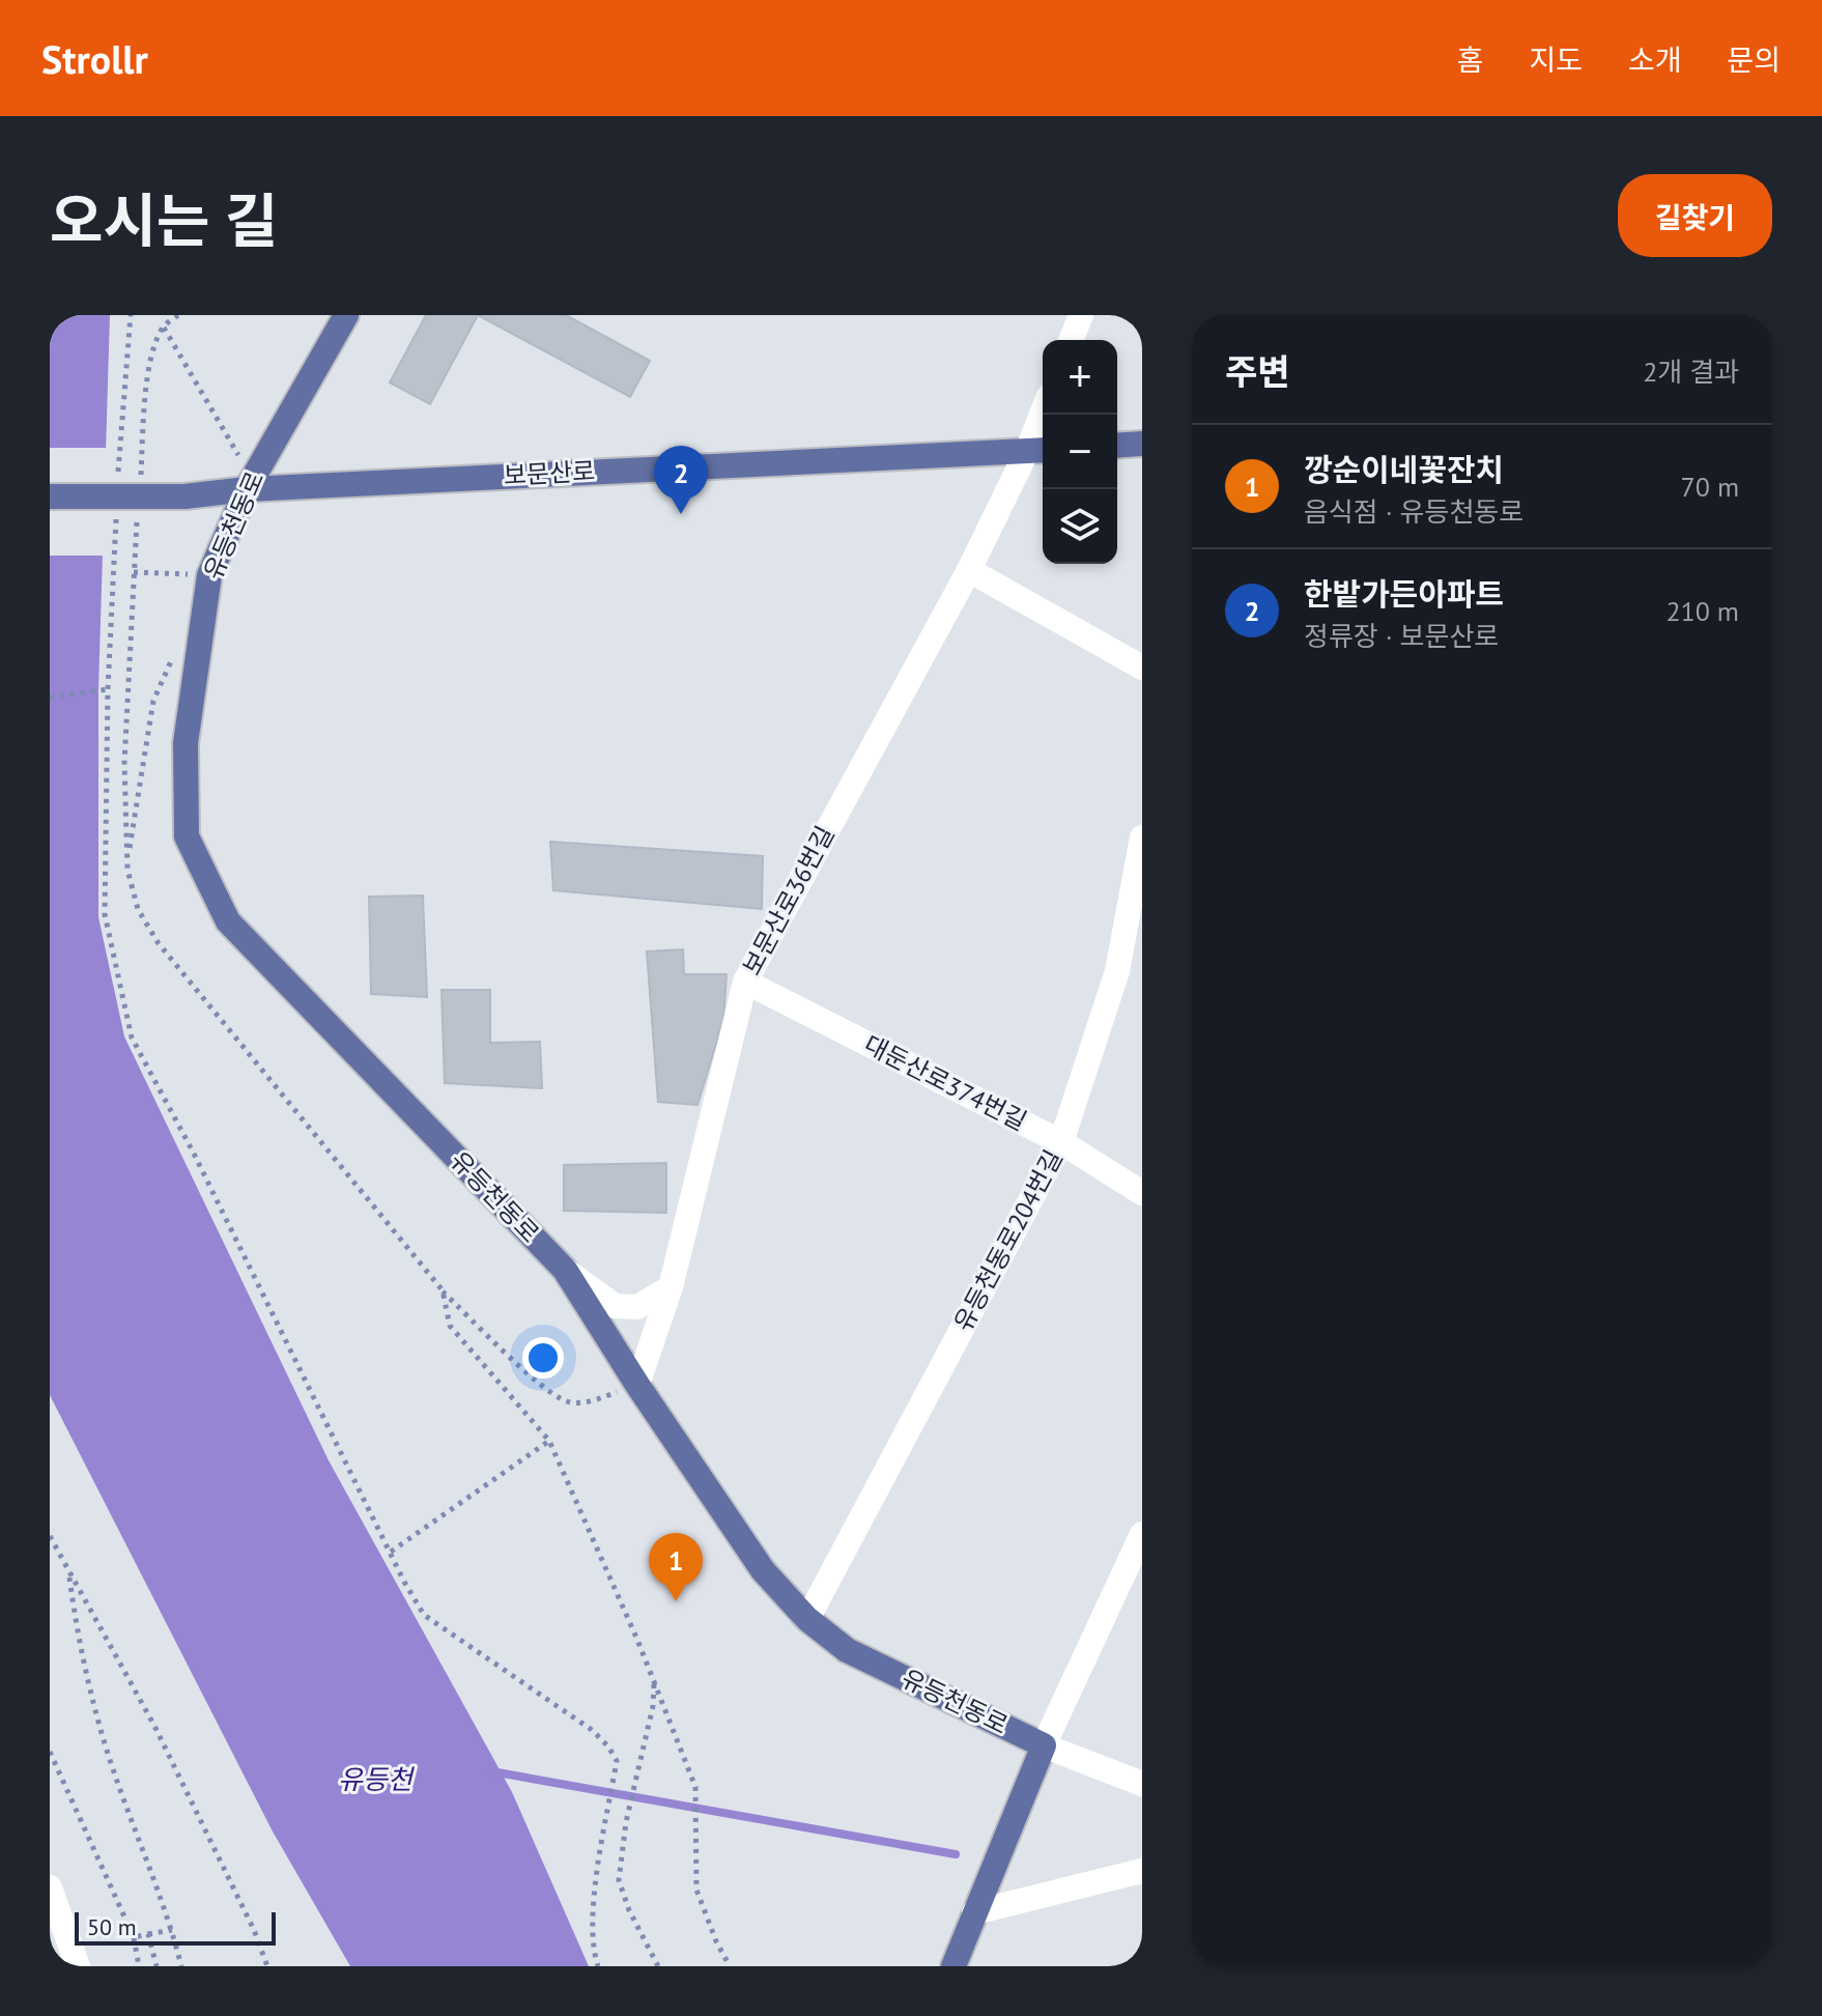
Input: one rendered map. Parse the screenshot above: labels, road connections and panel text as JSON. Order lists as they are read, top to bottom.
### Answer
{
  "streets": {
    "main road": ["보문산로", "유등천동로"],
    "street": ["보문산로36번길", "대둔산로374번길", "유등천동로204번길"]
  },
  "crossings": [
    ["보문산로", "유등천동로"],
    ["보문산로", "보문산로36번길"],
    ["유등천동로", "보문산로36번길"],
    ["유등천동로", "유등천동로204번길"],
    ["보문산로36번길", "대둔산로374번길"],
    ["대둔산로374번길", "유등천동로204번길"]
  ],
  "water": ["유등천"],
  "scale_bar": "50 m",
  "page": {
    "header": "Strollr",
    "nav": [
      "홈",
      "지도",
      "소개",
      "문의"
    ],
    "title": "오시는 길",
    "buttons": "길찾기",
    "heading": ["주변", "2개 결과"],
    "map_buttons": ["+", "−"],
    "list": [
      {
        "mark": "1",
        "name": "깡순이네꽃잔치",
        "note": "음식점 · 유등천동로",
        "value": "70 m"
      },
      {
        "mark": "2",
        "name": "한밭가든아파트",
        "note": "정류장 · 보문산로",
        "value": "210 m"
      }
    ],
    "pins": ["2", "1"],
    "scale": "50 m"
  }
}
